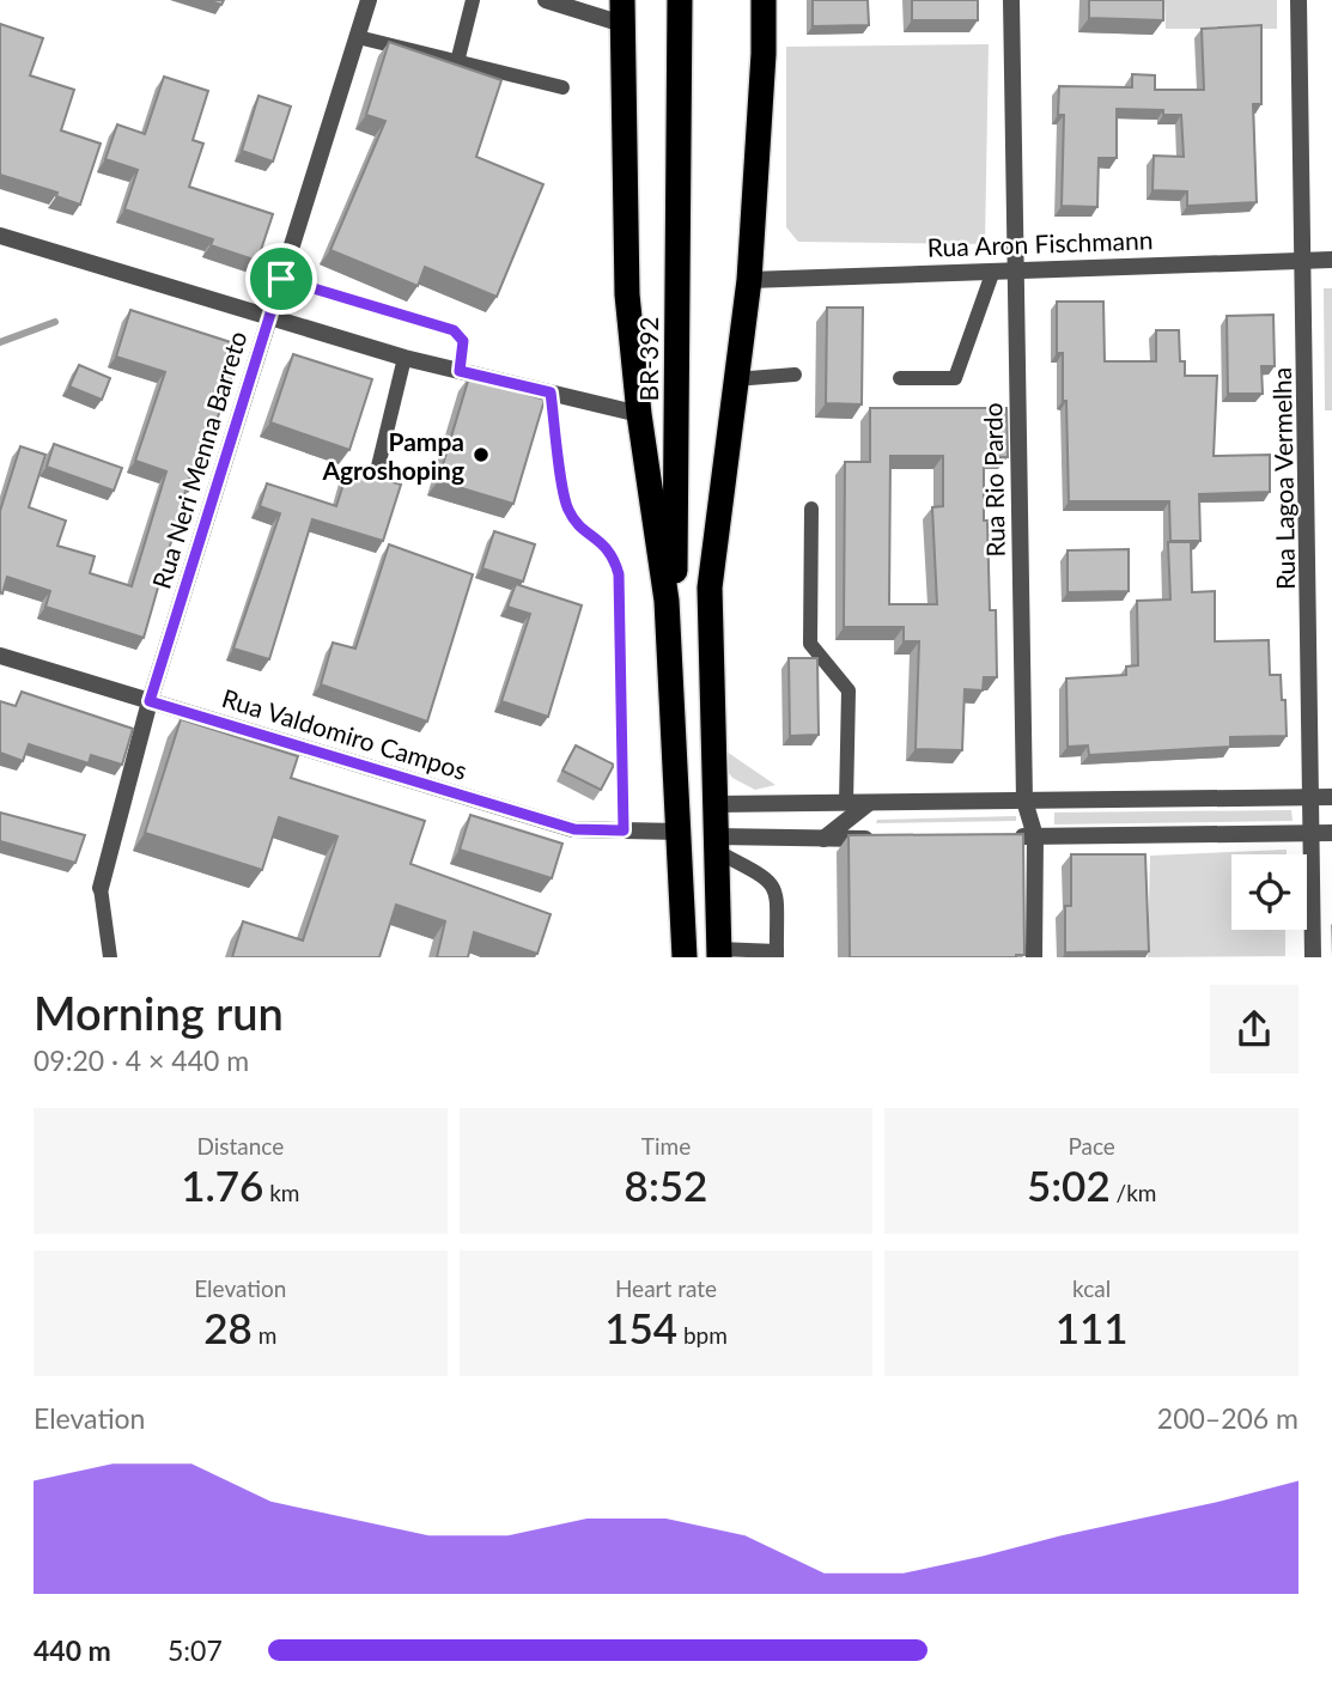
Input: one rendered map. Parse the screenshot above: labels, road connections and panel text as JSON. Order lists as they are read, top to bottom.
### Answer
{
  "streets": {
    "highway": ["BR-392"],
    "street": [
      "Rua Aron Fischmann",
      "Rua Neri Menna Barreto",
      "Rua Lagoa Vermelha",
      "Rua Rio Pardo",
      "Rua Valdomiro Campos"
    ]
  },
  "crossings": [
    ["Rua Aron Fischmann", "Rua Lagoa Vermelha"],
    ["Rua Aron Fischmann", "Rua Rio Pardo"],
    ["BR-392", "Rua Valdomiro Campos"],
    ["Rua Neri Menna Barreto", "Rua Valdomiro Campos"]
  ],
  "places": ["Pampa Agroshoping"],
  "page": {
    "heading": ["Morning run", "09:20 · 4 × 440 m"],
    "stats": [
      ["Distance", "1.76 km"],
      ["Time", "8:52"],
      ["Pace", "5:02 /km"],
      ["Elevation", "28 m"],
      ["Heart rate", "154 bpm"],
      ["kcal", "111"]
    ],
    "chart": ["Elevation", "200–206 m"],
    "list": [
      {
        "name": "440 m",
        "note": "5:07"
      }
    ]
  }
}
